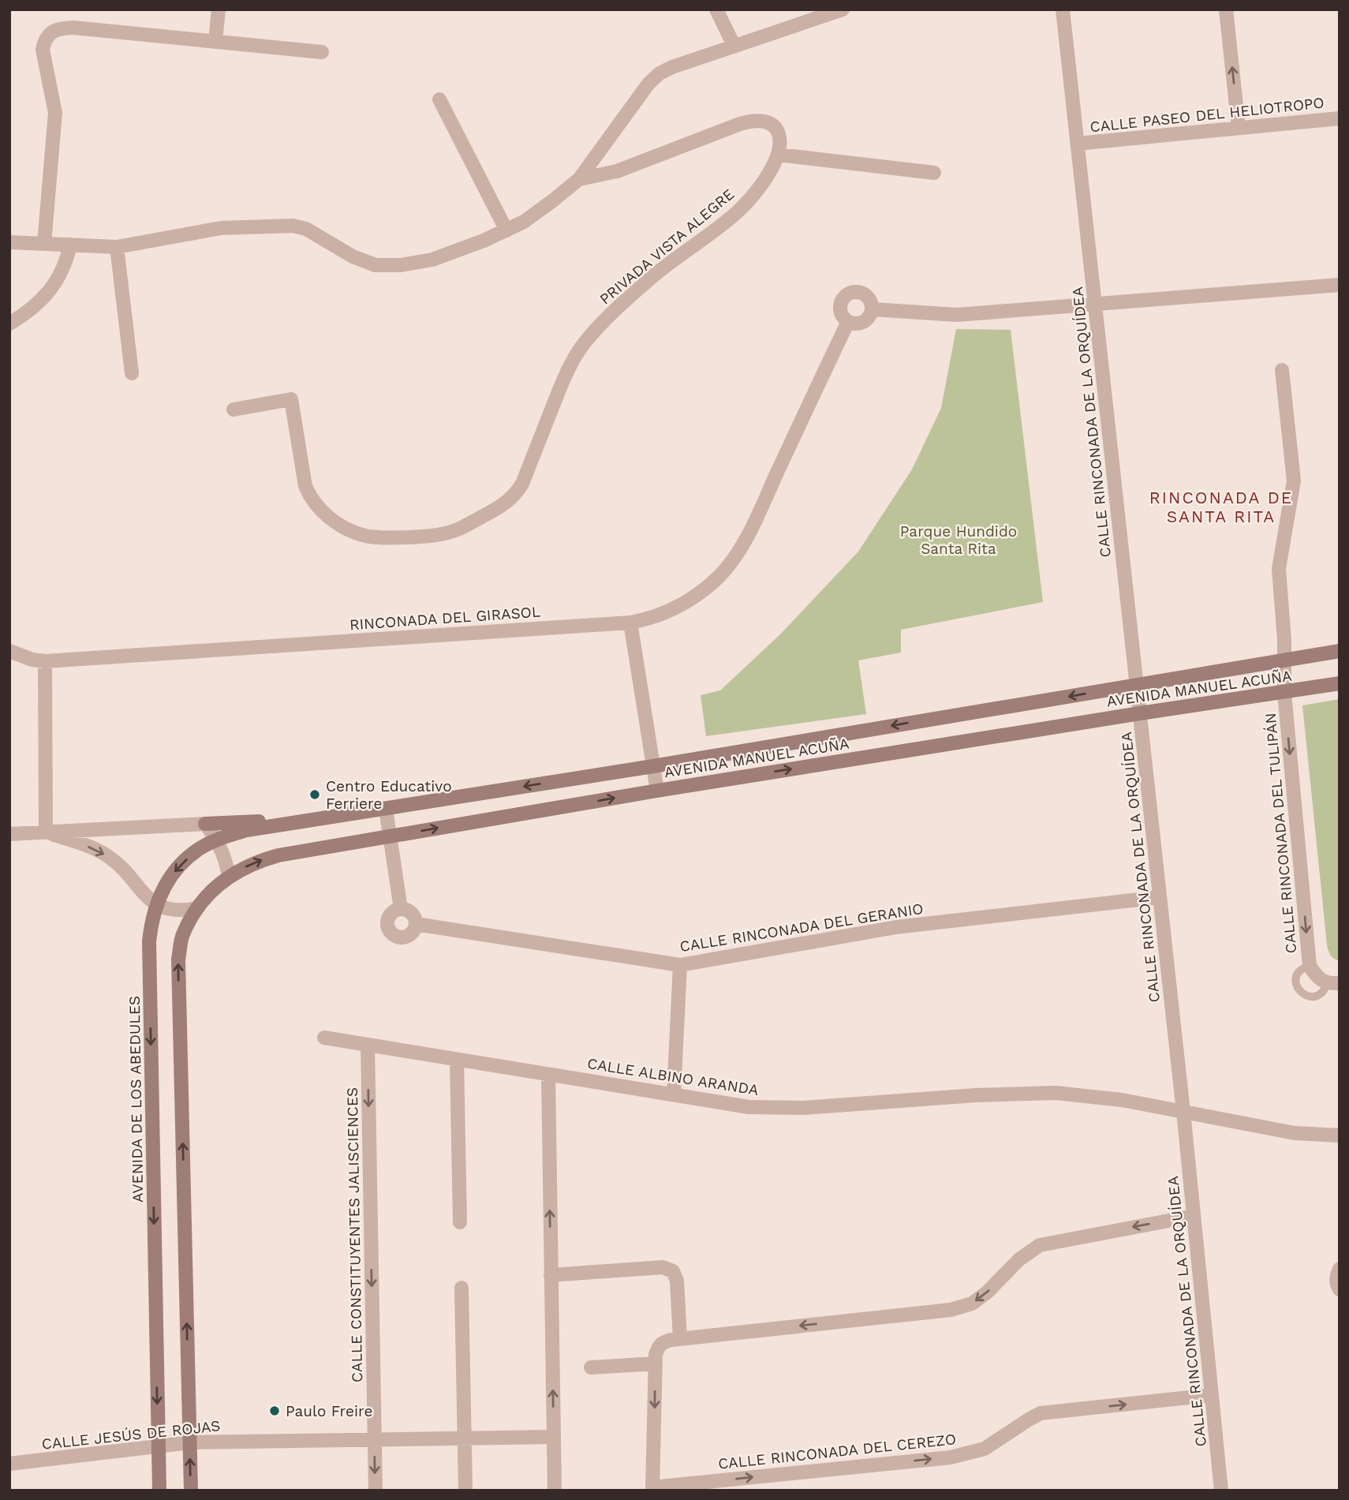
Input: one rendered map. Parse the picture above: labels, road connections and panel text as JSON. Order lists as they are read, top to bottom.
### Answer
{
  "streets": {
    "street": [
      "CALLE PASEO DEL HELIOTROPO",
      "PRIVADA VISTA ALEGRE",
      "CALLE RINCONADA DE LA ORQUÍDEA",
      "RINCONADA DEL GIRASOL",
      "AVENIDA MANUEL ACUÑA",
      "CALLE RINCONADA DEL TULIPÁN",
      "CALLE RINCONADA DEL GERANIO",
      "CALLE ALBINO ARANDA",
      "AVENIDA DE LOS ABEDULES",
      "CALLE CONSTITUYENTES JALISCIENCES",
      "CALLE JESÚS DE ROJAS",
      "CALLE RINCONADA DEL CEREZO"
    ]
  },
  "crossings": [
    ["CALLE PASEO DEL HELIOTROPO", "CALLE RINCONADA DE LA ORQUÍDEA"],
    ["CALLE RINCONADA DE LA ORQUÍDEA", "AVENIDA MANUEL ACUÑA"],
    ["CALLE RINCONADA DE LA ORQUÍDEA", "CALLE RINCONADA DEL GERANIO"],
    ["CALLE RINCONADA DE LA ORQUÍDEA", "CALLE ALBINO ARANDA"],
    ["CALLE RINCONADA DE LA ORQUÍDEA", "CALLE RINCONADA DEL CEREZO"],
    ["AVENIDA MANUEL ACUÑA", "CALLE RINCONADA DEL TULIPÁN"],
    ["AVENIDA MANUEL ACUÑA", "AVENIDA DE LOS ABEDULES"],
    ["CALLE ALBINO ARANDA", "CALLE CONSTITUYENTES JALISCIENCES"],
    ["AVENIDA DE LOS ABEDULES", "CALLE JESÚS DE ROJAS"],
    ["CALLE CONSTITUYENTES JALISCIENCES", "CALLE JESÚS DE ROJAS"]
  ],
  "one_way": ["CALLE RINCONADA DEL TULIPÁN", "CALLE RINCONADA DEL CEREZO"],
  "districts": ["RINCONADA DE SANTA RITA"],
  "parks": ["Parque Hundido Santa Rita"],
  "places": ["Centro Educativo Ferriere", "Paulo Freire"]
}
